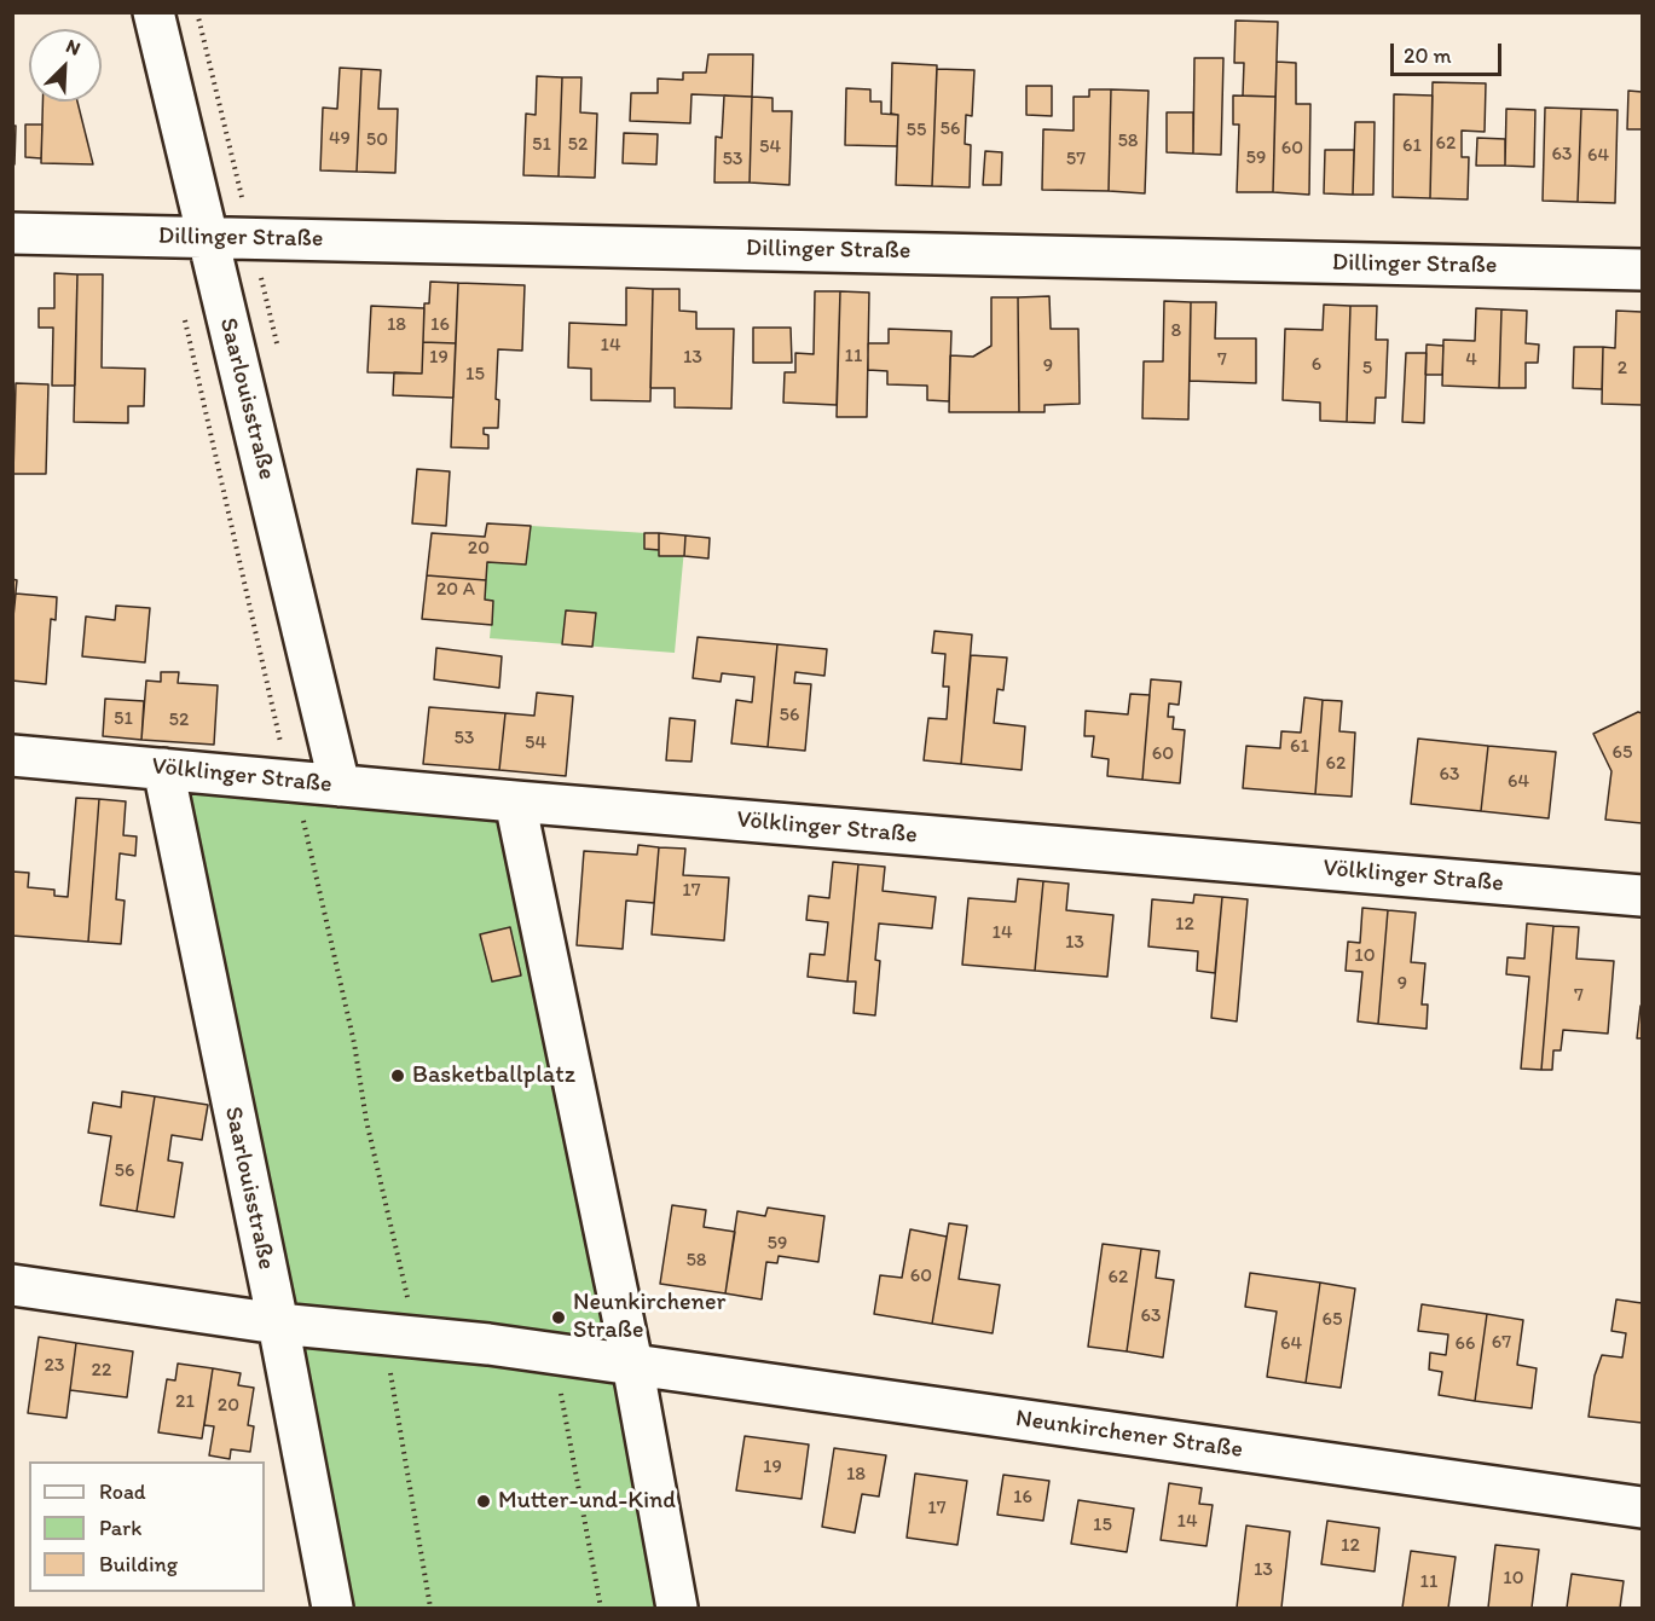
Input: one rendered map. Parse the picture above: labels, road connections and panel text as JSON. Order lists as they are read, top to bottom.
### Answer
{
  "streets": {
    "street": [
      "Dillinger Straße",
      "Saarlouisstraße",
      "Völklinger Straße",
      "Neunkirchener Straße"
    ]
  },
  "crossings": [
    ["Dillinger Straße", "Saarlouisstraße"],
    ["Saarlouisstraße", "Völklinger Straße"],
    ["Saarlouisstraße", "Neunkirchener Straße"]
  ],
  "places": ["Basketballplatz", "Neunkirchener Straße", "Mutter-und-Kind"],
  "house_numbers": [
    "56",
    "55",
    "49",
    "50",
    "58",
    "62",
    "51",
    "52",
    "61",
    "54",
    "60",
    "63",
    "64",
    "59",
    "53",
    "57",
    "18",
    "16",
    "8",
    "14",
    "11",
    "19",
    "13",
    "7",
    "4",
    "6",
    "9",
    "5",
    "2",
    "15",
    "20",
    "20 A",
    "56",
    "51",
    "52",
    "53",
    "54",
    "61",
    "65",
    "60",
    "62",
    "63",
    "64",
    "17",
    "12",
    "14",
    "13",
    "10",
    "9",
    "7",
    "56",
    "59",
    "58",
    "60",
    "62",
    "63",
    "65",
    "67",
    "64",
    "66",
    "23",
    "22",
    "21",
    "20",
    "19",
    "18",
    "16",
    "17",
    "14",
    "15",
    "12",
    "13",
    "10",
    "11"
  ],
  "legend": ["Road", "Park", "Building"],
  "scale_bar": "20 m",
  "north": "top right"
}
